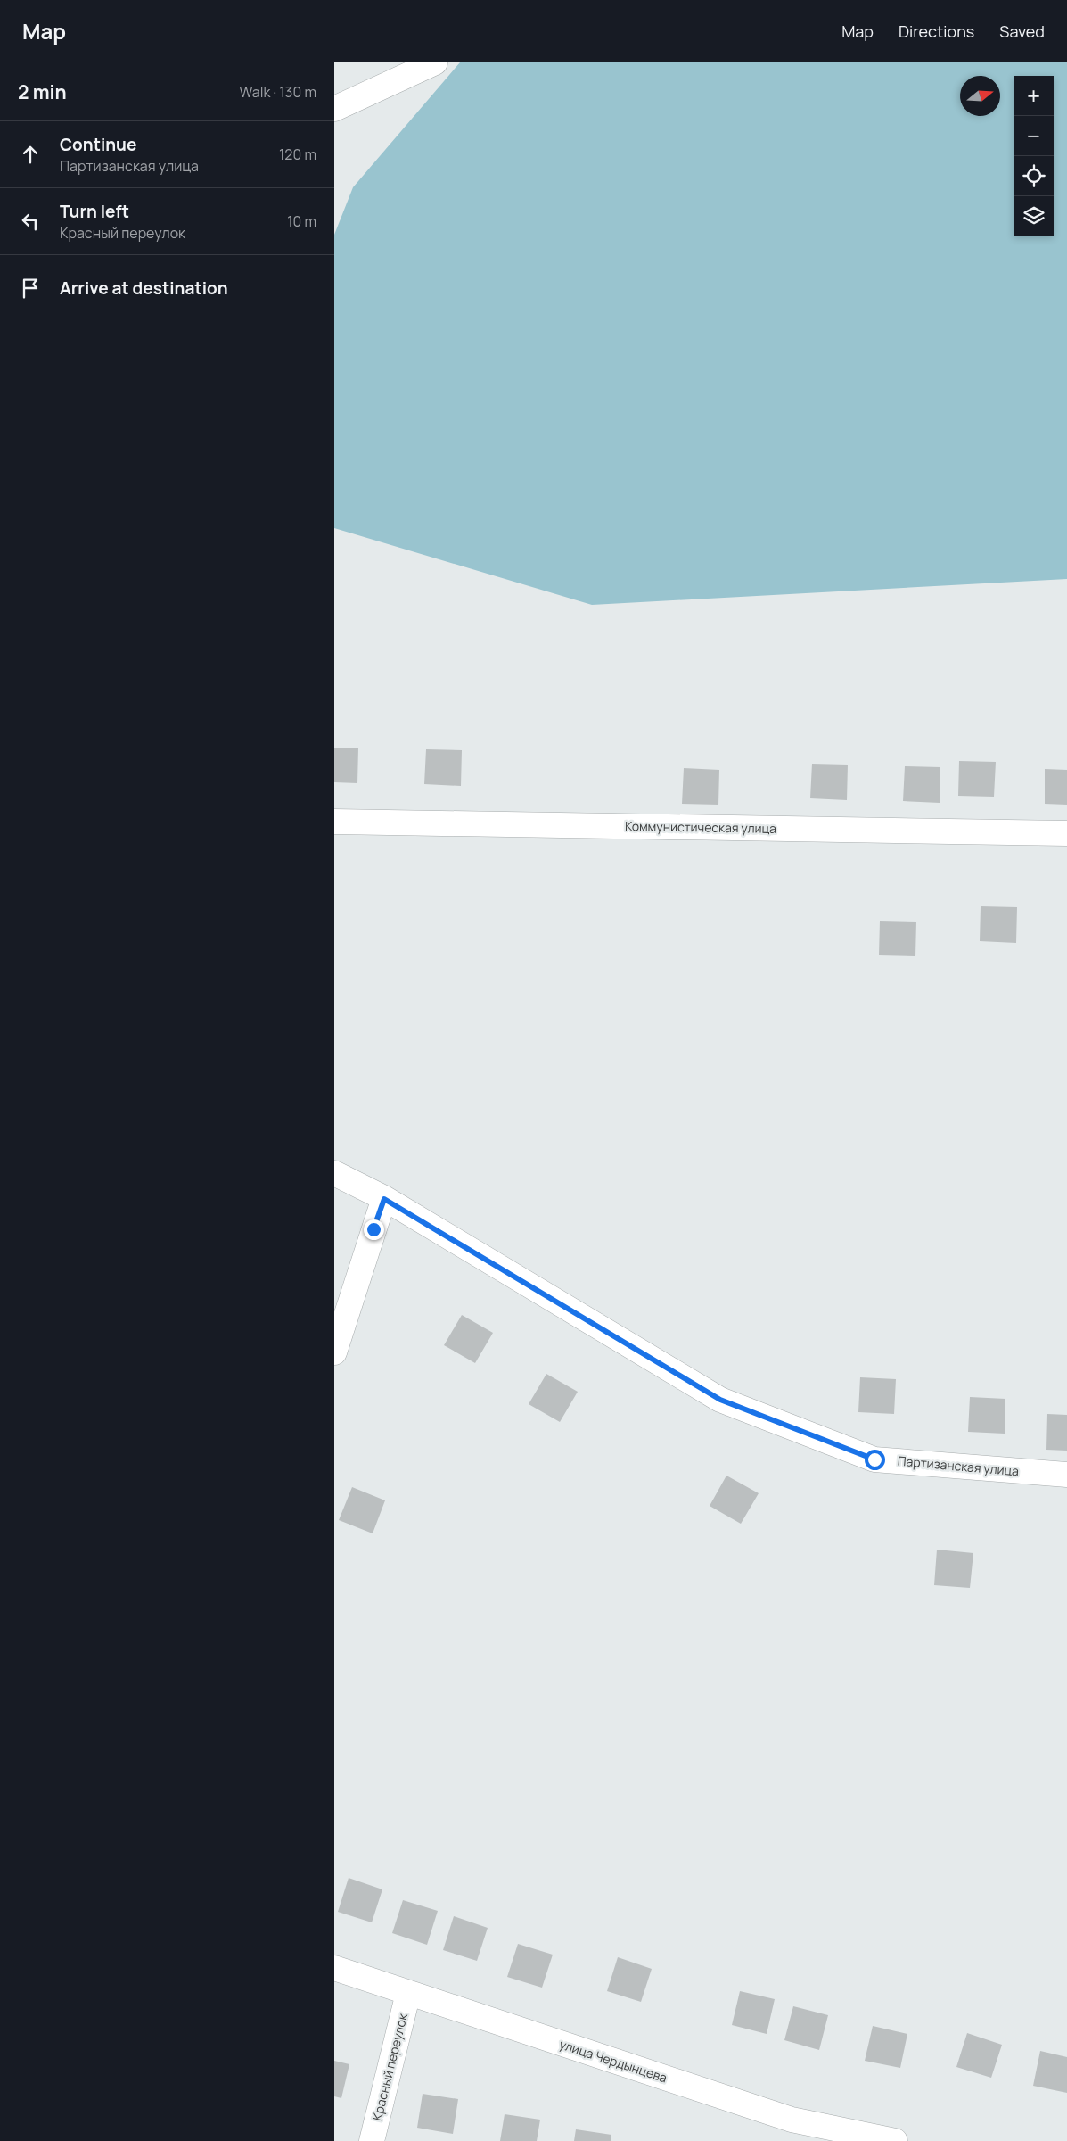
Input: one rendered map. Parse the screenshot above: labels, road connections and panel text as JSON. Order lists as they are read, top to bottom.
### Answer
{
  "streets": {
    "street": [
      "Коммунистическая улица",
      "Партизанская улица",
      "улица Чердынцева",
      "Красный переулок"
    ]
  },
  "crossings": [
    ["улица Чердынцева", "Красный переулок"]
  ],
  "north": "right",
  "page": {
    "header": "Map",
    "nav": ["Map", "Directions", "Saved"],
    "heading": ["2 min", "Walk · 130 m"],
    "map_buttons": ["+", "−"],
    "list": [
      ["Continue", "Партизанская улица", "120 m"],
      ["Turn left", "Красный переулок", "10 m"],
      "Arrive at destination"
    ]
  }
}
